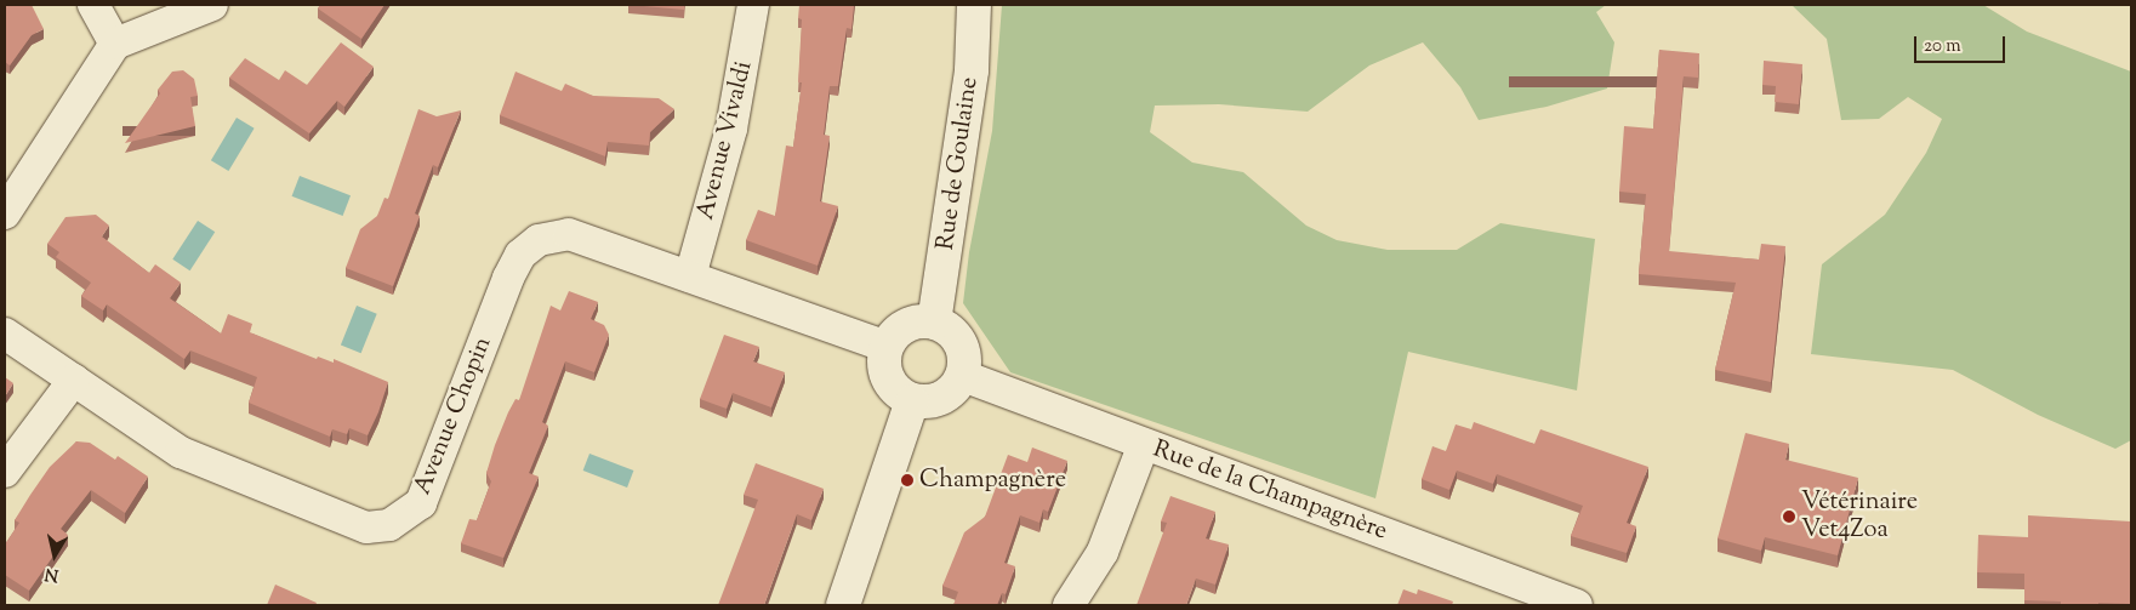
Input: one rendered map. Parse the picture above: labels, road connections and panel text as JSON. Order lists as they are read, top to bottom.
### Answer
{
  "streets": {
    "street": [
      "Avenue Vivaldi",
      "Rue de Goulaine",
      "Avenue Chopin",
      "Rue de la Champagnère"
    ]
  },
  "crossings": [
    ["Avenue Vivaldi", "Avenue Chopin"],
    ["Rue de Goulaine", "Avenue Chopin"],
    ["Rue de Goulaine", "Rue de la Champagnère"],
    ["Avenue Chopin", "Rue de la Champagnère"]
  ],
  "places": ["Champagnère", "Vétérinaire Vet4Zoa"],
  "scale_bar": "20 m",
  "north": "bottom"
}
